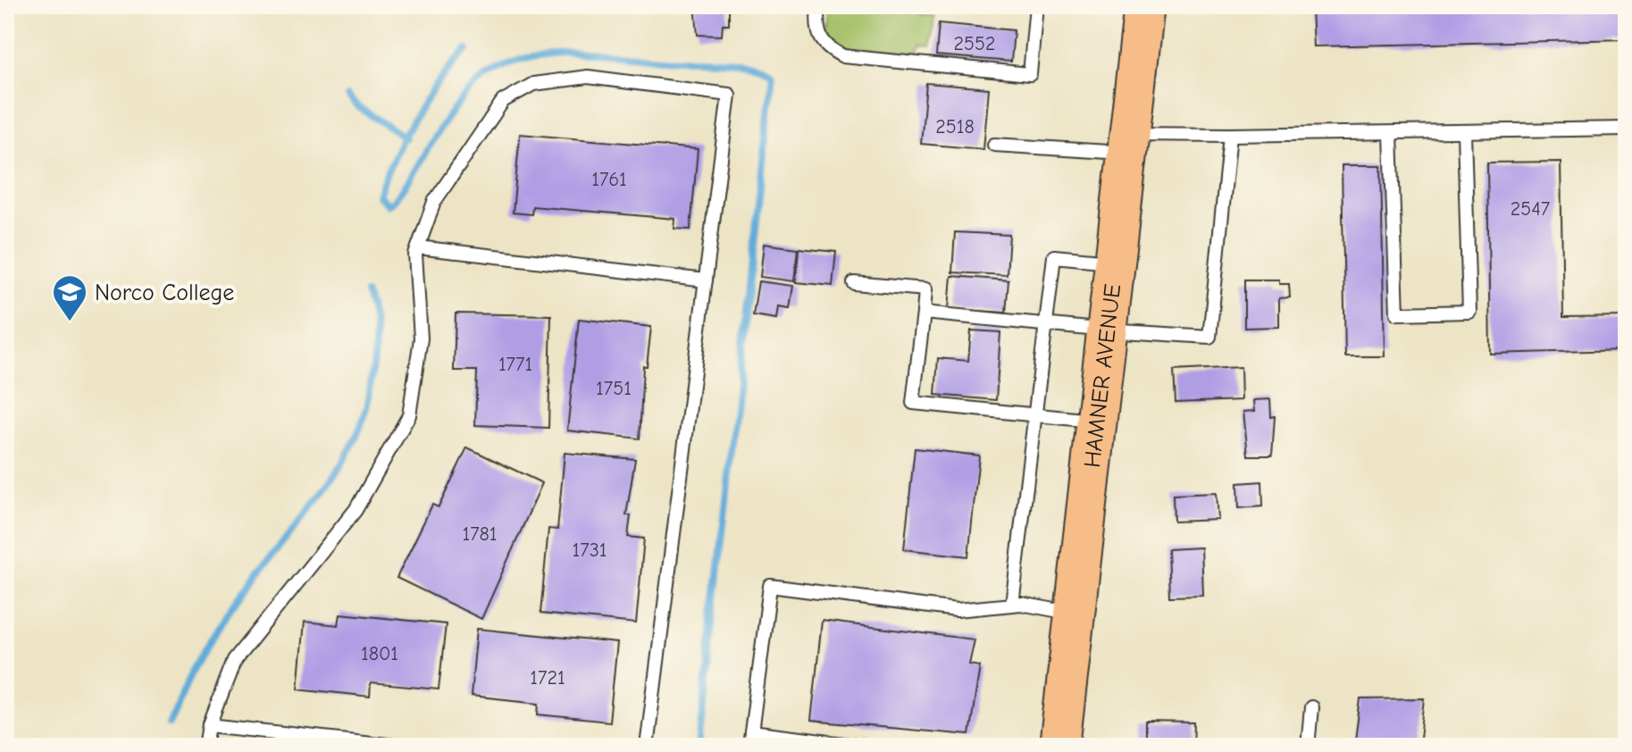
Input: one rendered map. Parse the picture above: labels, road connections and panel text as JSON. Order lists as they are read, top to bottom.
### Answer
{
  "streets": {
    "main road": ["HAMNER AVENUE"]
  },
  "places": {
    "school or university": ["Norco College"]
  },
  "house_numbers": [
    "2552",
    "2518",
    "1761",
    "2547",
    "1771",
    "1751",
    "1781",
    "1731",
    "1801",
    "1721"
  ]
}
